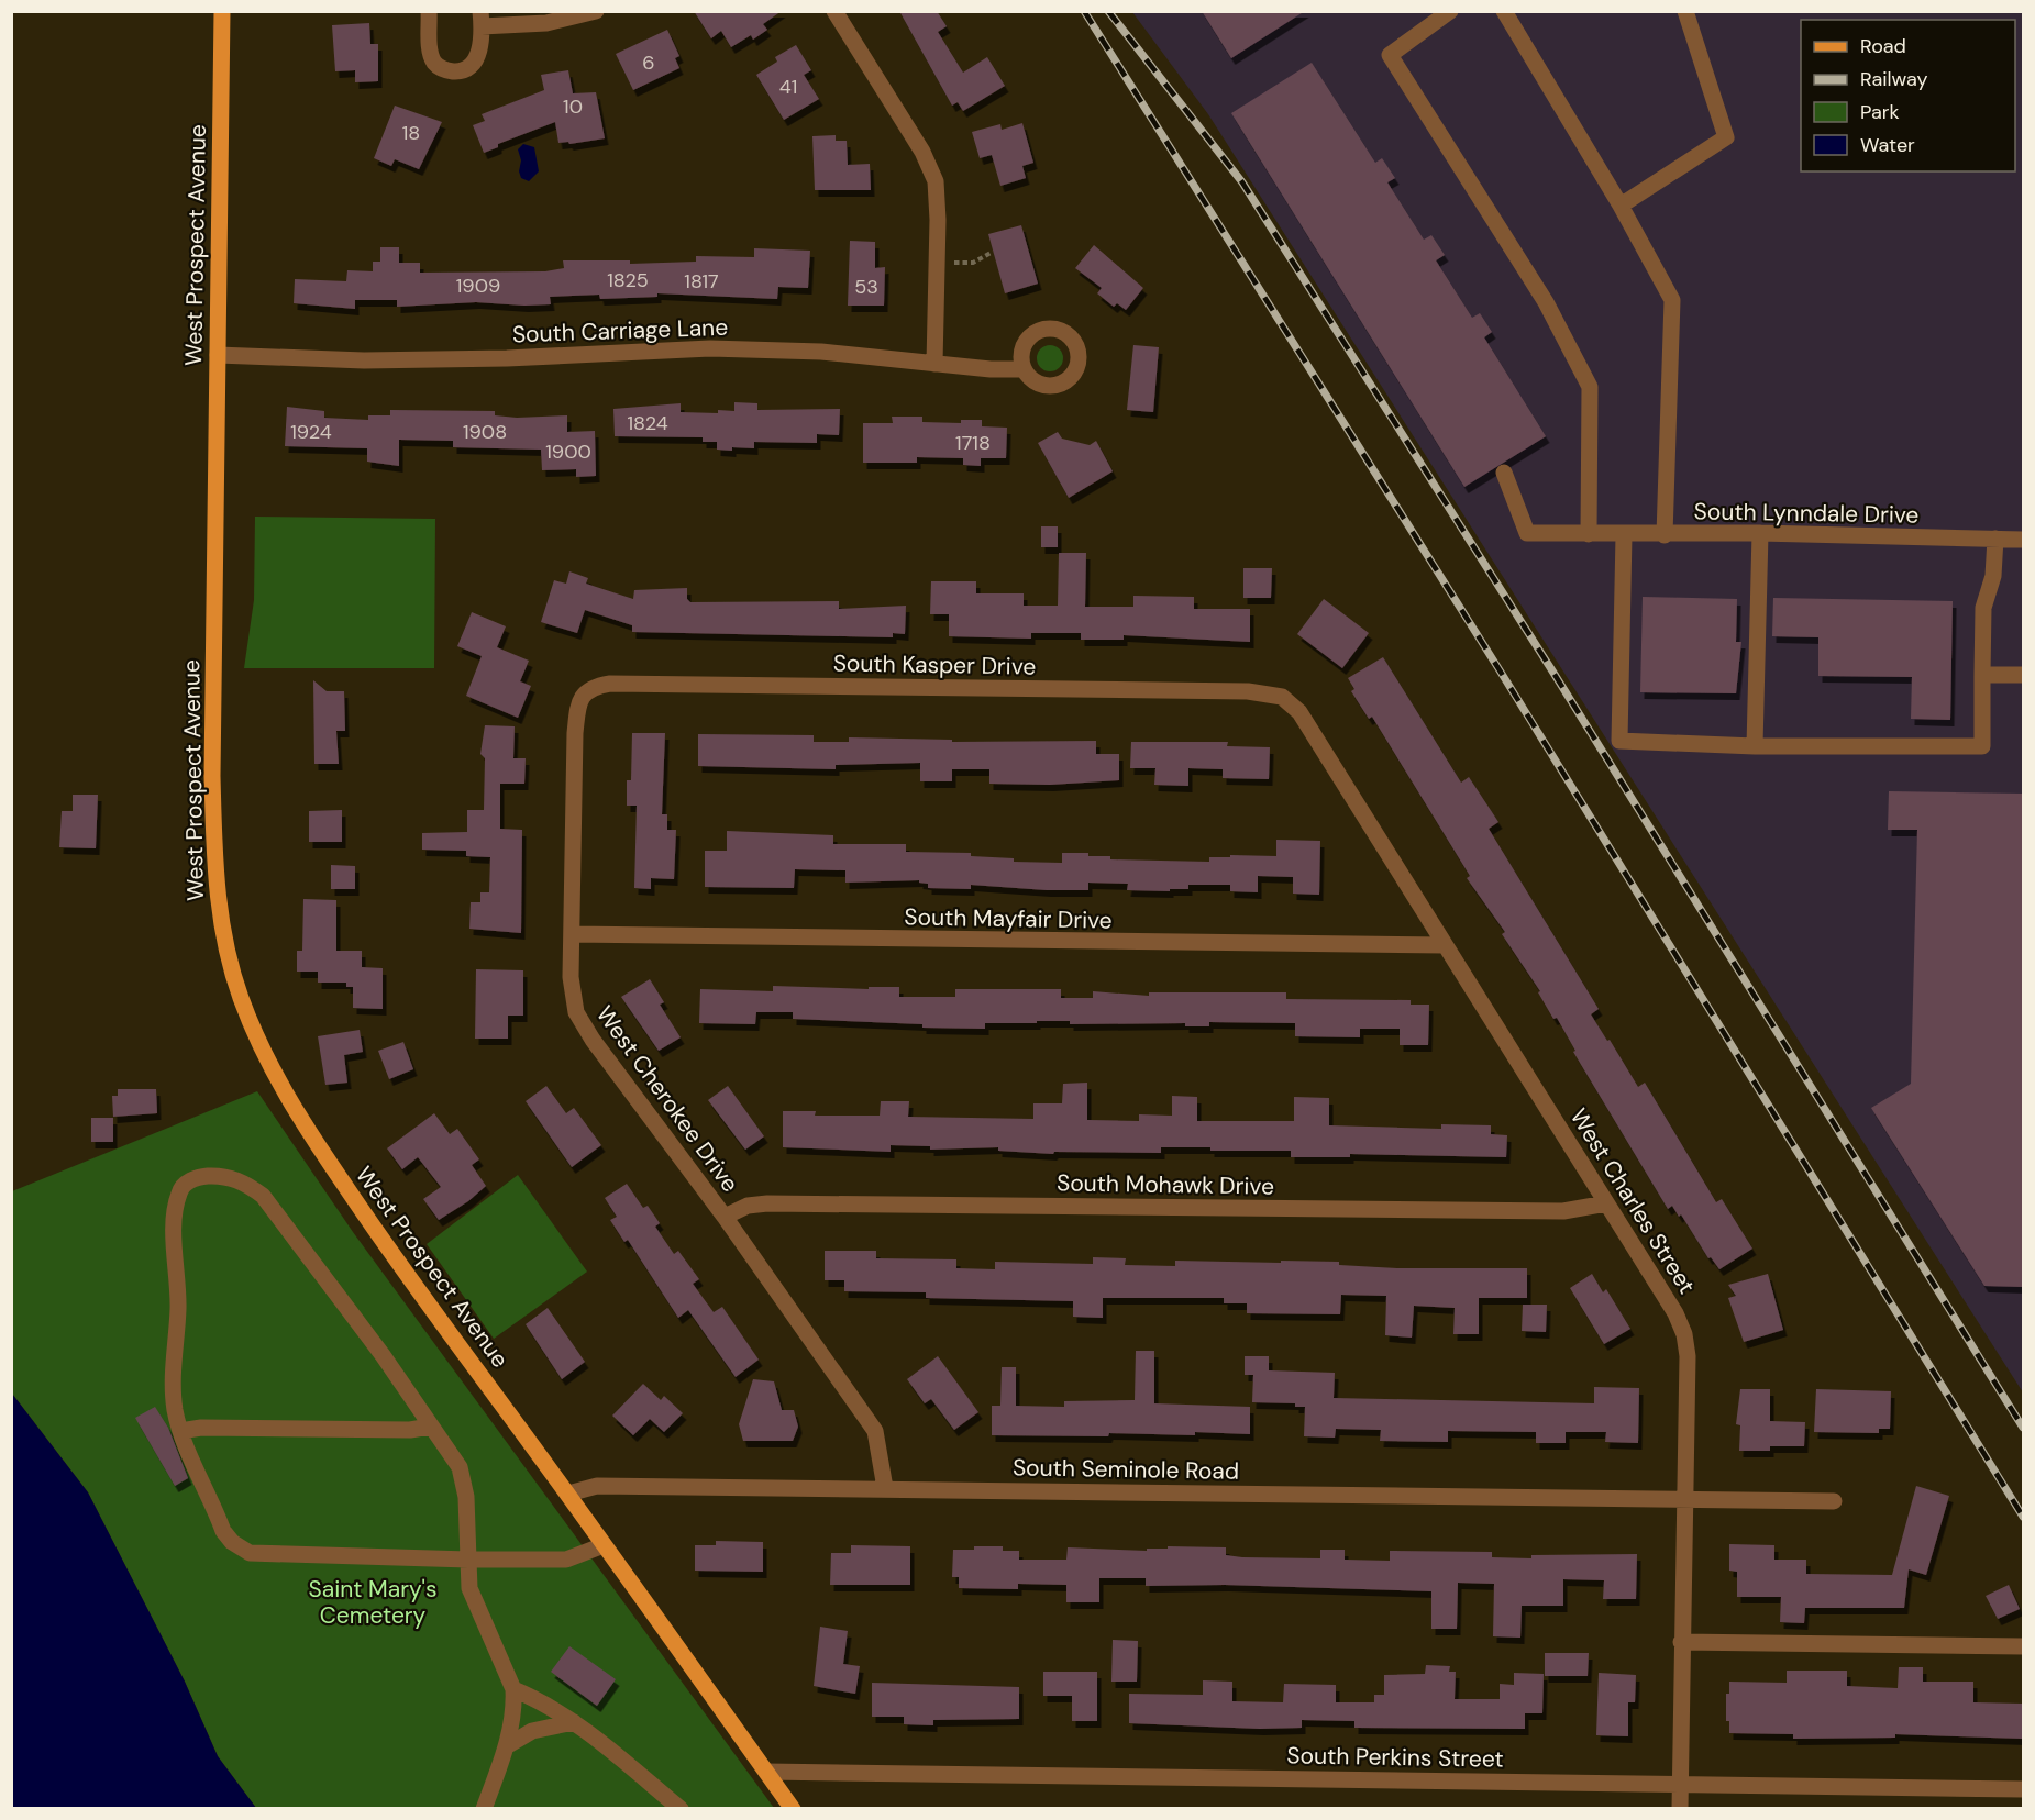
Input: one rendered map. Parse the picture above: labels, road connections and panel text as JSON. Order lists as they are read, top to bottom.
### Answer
{
  "streets": {
    "main road": ["West Prospect Avenue"],
    "street": [
      "South Carriage Lane",
      "South Lynndale Drive",
      "South Kasper Drive",
      "South Mayfair Drive",
      "West Cherokee Drive",
      "South Mohawk Drive",
      "West Charles Street",
      "South Seminole Road",
      "South Perkins Street"
    ]
  },
  "crossings": [
    ["West Prospect Avenue", "South Carriage Lane"],
    ["West Prospect Avenue", "South Seminole Road"],
    ["West Prospect Avenue", "South Perkins Street"],
    ["South Kasper Drive", "West Cherokee Drive"],
    ["South Kasper Drive", "West Charles Street"],
    ["South Mayfair Drive", "West Cherokee Drive"],
    ["South Mayfair Drive", "West Charles Street"],
    ["West Cherokee Drive", "South Mohawk Drive"],
    ["West Cherokee Drive", "South Seminole Road"],
    ["South Mohawk Drive", "West Charles Street"],
    ["West Charles Street", "South Seminole Road"],
    ["West Charles Street", "South Perkins Street"]
  ],
  "parks": ["Saint Mary's Cemetery"],
  "house_numbers": [
    "6",
    "41",
    "10",
    "18",
    "1825",
    "1817",
    "1909",
    "53",
    "1824",
    "1924",
    "1908",
    "1718",
    "1900"
  ],
  "legend": [
    "Road",
    "Railway",
    "Park",
    "Water"
  ]
}
